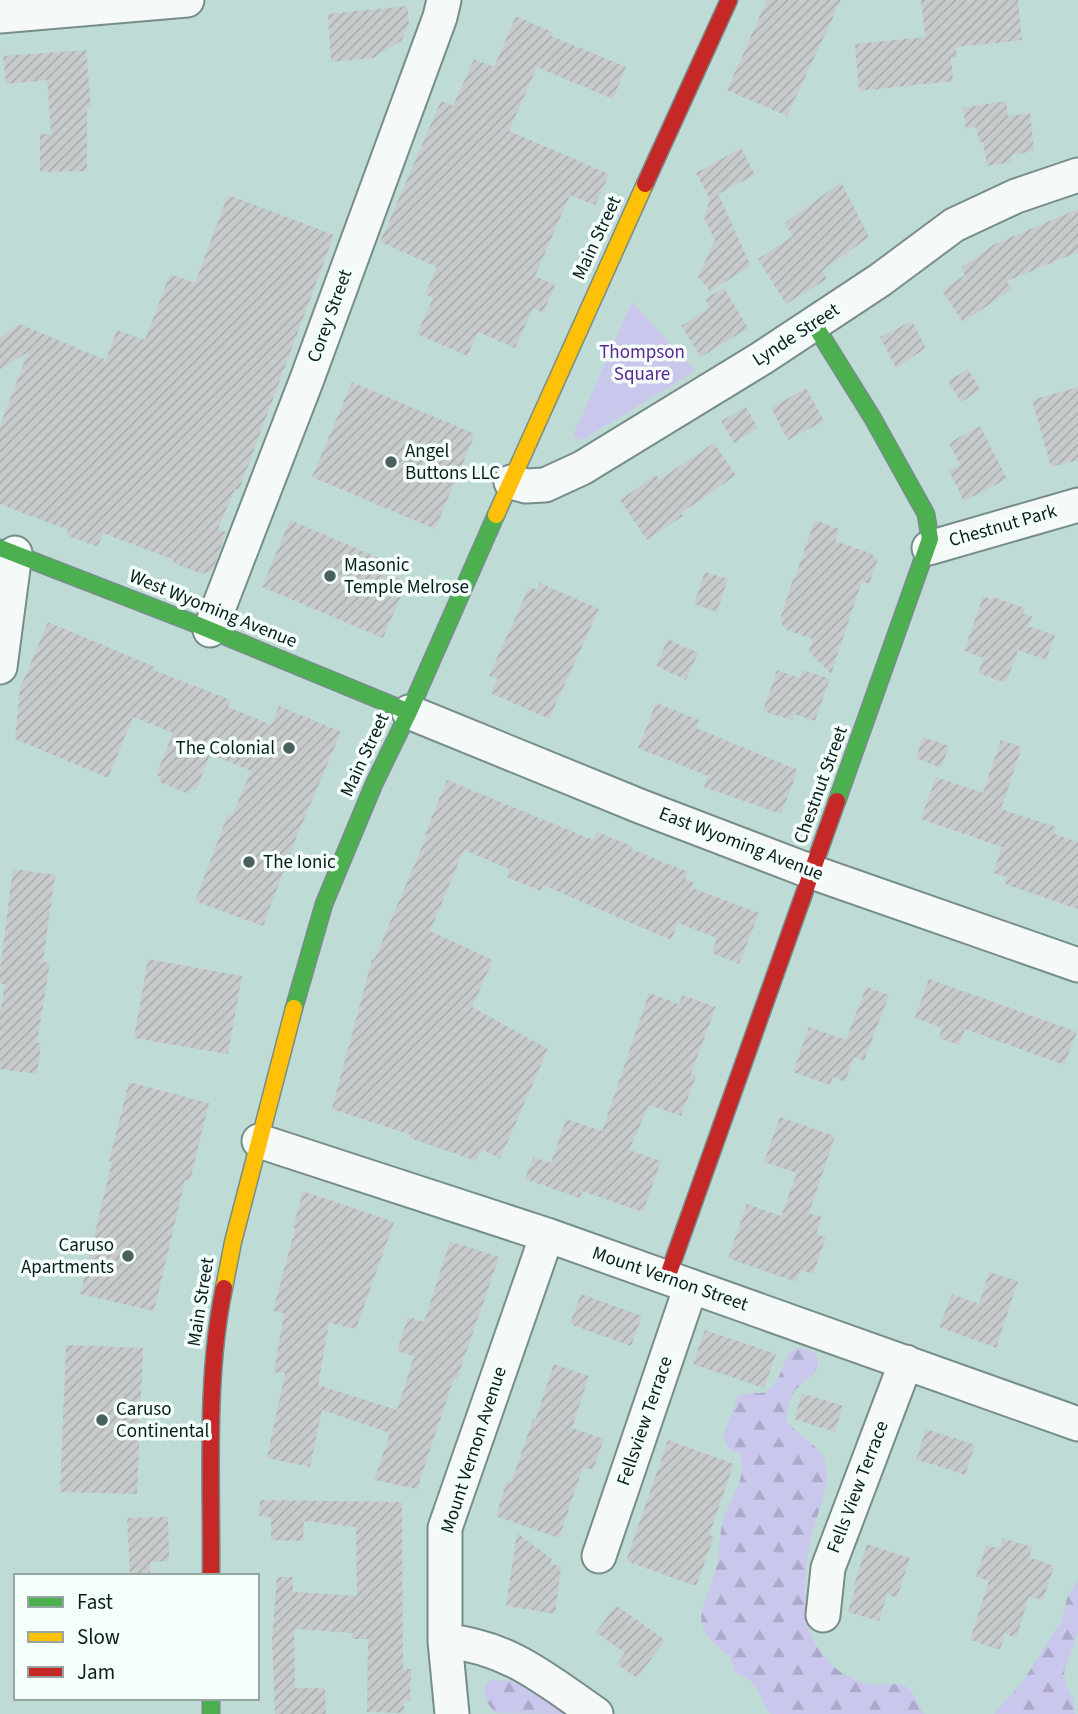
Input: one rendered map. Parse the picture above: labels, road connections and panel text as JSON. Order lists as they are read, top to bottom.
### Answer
{
  "streets": {
    "main road": ["Main Street", "West Wyoming Avenue", "Chestnut Street"],
    "street": [
      "Corey Street",
      "Lynde Street",
      "Chestnut Park",
      "East Wyoming Avenue",
      "Mount Vernon Street",
      "Fellsview Terrace",
      "Mount Vernon Avenue",
      "Fells View Terrace"
    ]
  },
  "crossings": [
    ["Main Street", "Lynde Street"],
    ["Main Street", "West Wyoming Avenue"],
    ["Main Street", "East Wyoming Avenue"],
    ["Main Street", "Mount Vernon Street"],
    ["Corey Street", "West Wyoming Avenue"],
    ["Lynde Street", "Chestnut Street"],
    ["Chestnut Park", "Chestnut Street"],
    ["West Wyoming Avenue", "East Wyoming Avenue"],
    ["Chestnut Street", "East Wyoming Avenue"],
    ["Chestnut Street", "Mount Vernon Street"],
    ["Chestnut Street", "Fellsview Terrace"],
    ["Mount Vernon Street", "Fellsview Terrace"],
    ["Mount Vernon Street", "Mount Vernon Avenue"],
    ["Mount Vernon Street", "Fells View Terrace"]
  ],
  "parks": ["Thompson Square"],
  "places": [
    "Angel Buttons LLC",
    "Masonic Temple Melrose",
    "The Colonial",
    "The Ionic",
    "Caruso Apartments",
    "Caruso Continental"
  ],
  "legend": ["Fast", "Slow", "Jam"]
}
